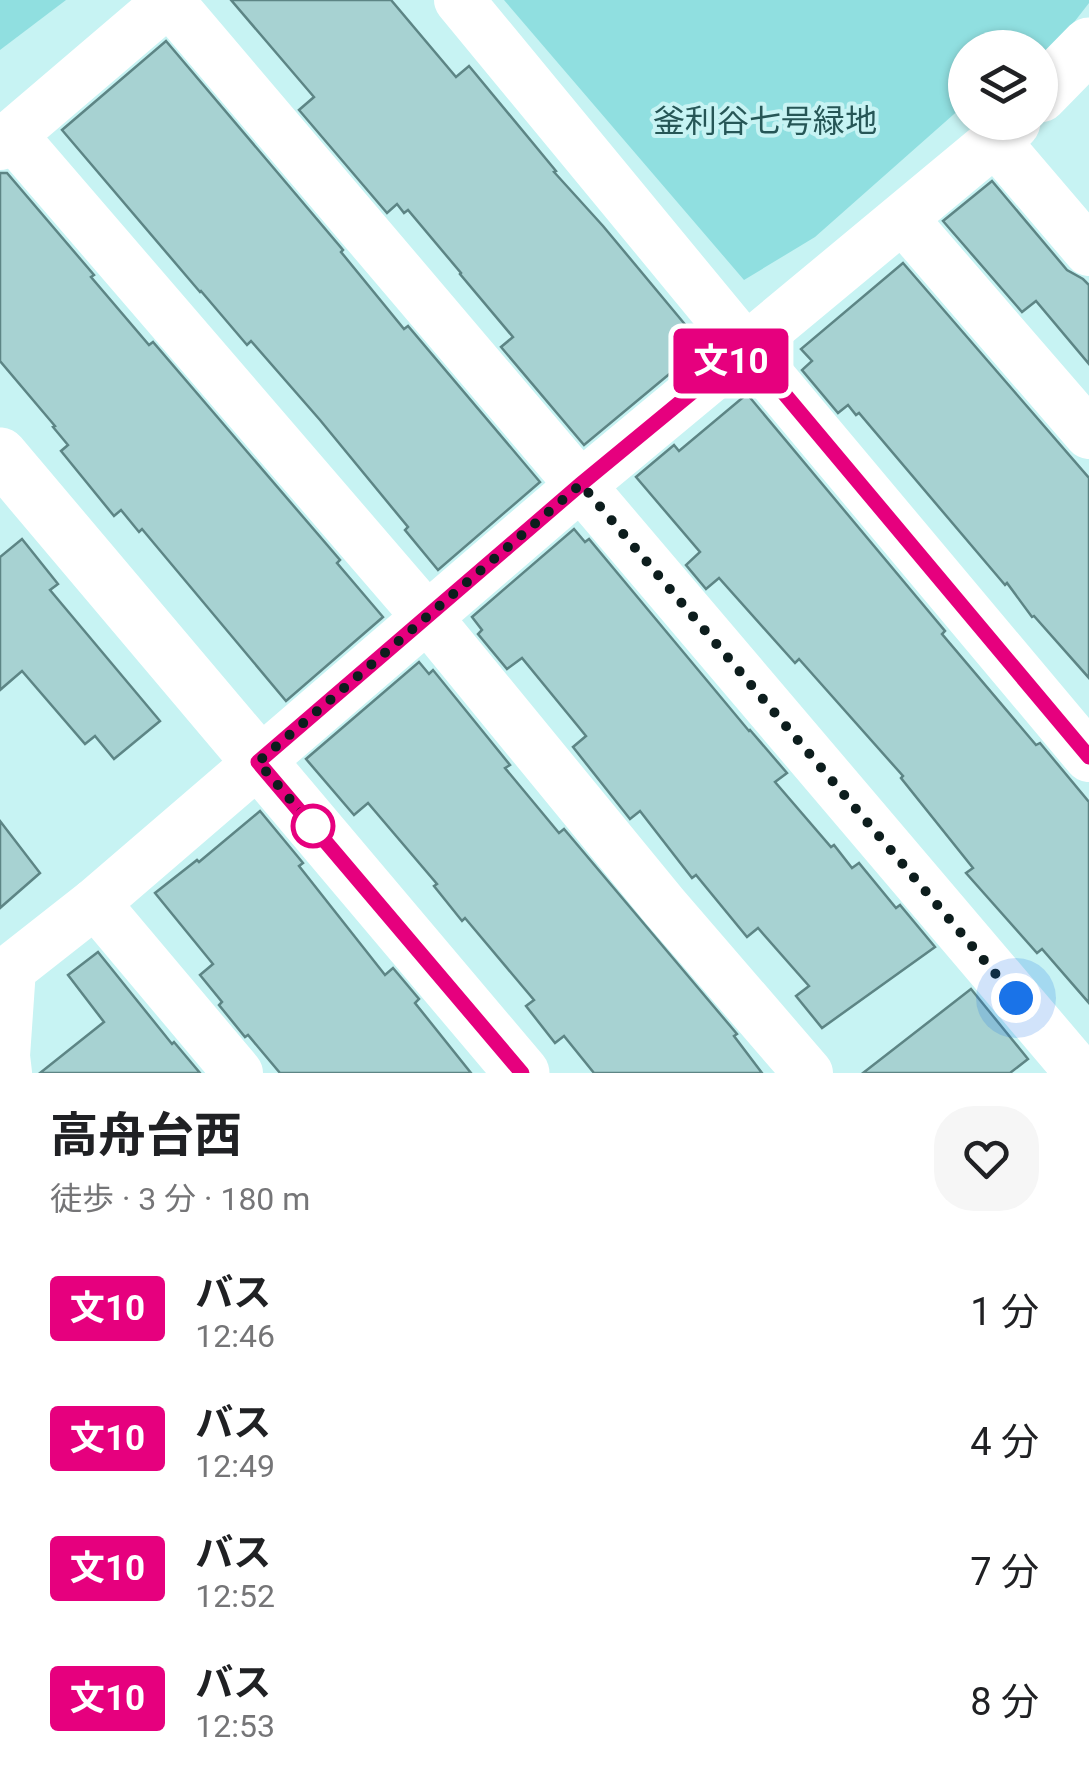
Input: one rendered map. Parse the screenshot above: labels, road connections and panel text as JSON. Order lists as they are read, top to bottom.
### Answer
{
  "parks": ["釜利谷七号緑地"],
  "lines": ["bus line 文10"],
  "page": {
    "on_map": "文10",
    "heading": ["高舟台西", "徒歩 · 3 分 · 180 m"],
    "list": [
      {
        "mark": "文10",
        "name": "バス",
        "note": "12:46",
        "value": "1 分"
      },
      {
        "mark": "文10",
        "name": "バス",
        "note": "12:49",
        "value": "4 分"
      },
      {
        "mark": "文10",
        "name": "バス",
        "note": "12:52",
        "value": "7 分"
      },
      {
        "mark": "文10",
        "name": "バス",
        "note": "12:53",
        "value": "8 分"
      }
    ]
  }
}
